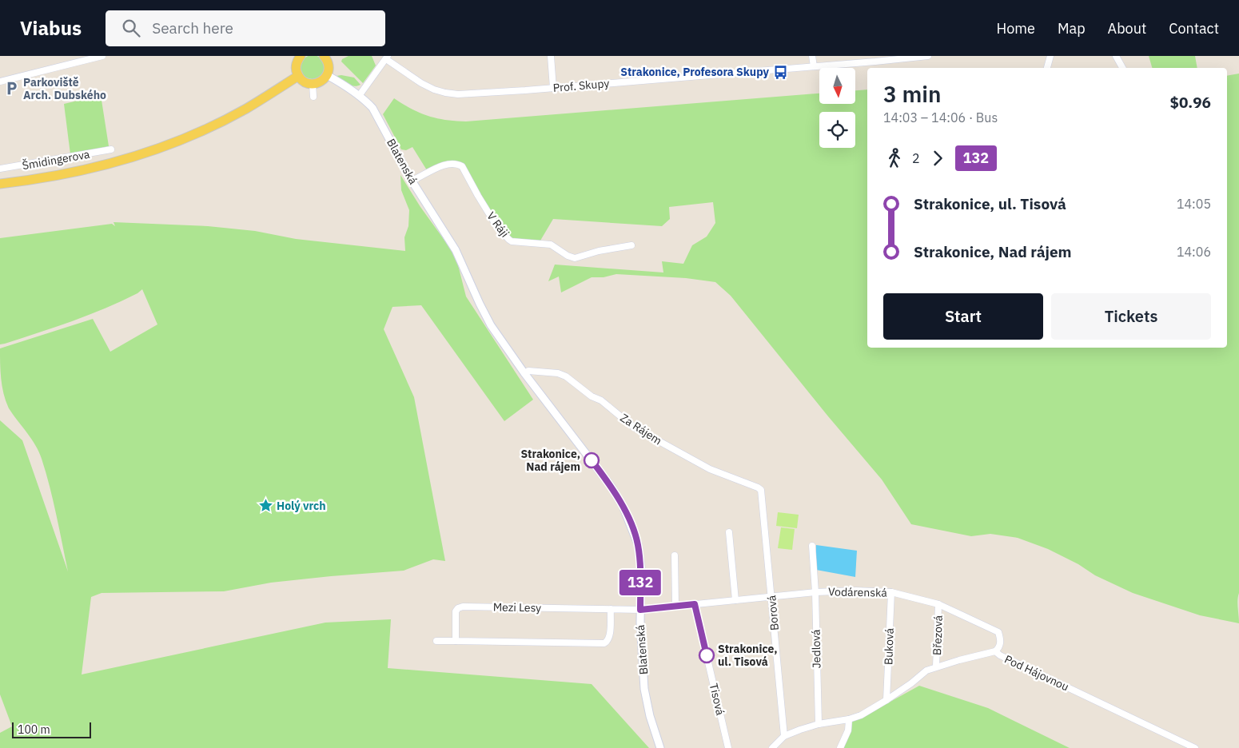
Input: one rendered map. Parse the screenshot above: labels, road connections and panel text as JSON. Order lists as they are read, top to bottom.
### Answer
{
  "streets": {
    "street": [
      "Prof. Skupy",
      "Šmidingerova",
      "Blatenská",
      "V Ráji",
      "Za Rájem",
      "Vodárenská",
      "Mezi Lesy",
      "Borová",
      "Březová",
      "Buková",
      "Jedlová",
      "Pod Hájovnou",
      "Tisová"
    ]
  },
  "crossings": [
    ["Blatenská", "V Ráji"],
    ["Blatenská", "Za Rájem"],
    ["Blatenská", "Vodárenská"],
    ["Blatenská", "Mezi Lesy"],
    ["Za Rájem", "Borová"],
    ["Vodárenská", "Mezi Lesy"],
    ["Vodárenská", "Borová"],
    ["Vodárenská", "Březová"],
    ["Vodárenská", "Buková"],
    ["Vodárenská", "Jedlová"],
    ["Vodárenská", "Pod Hájovnou"],
    ["Vodárenská", "Tisová"],
    ["Borová", "Pod Hájovnou"],
    ["Březová", "Pod Hájovnou"],
    ["Buková", "Pod Hájovnou"],
    ["Jedlová", "Pod Hájovnou"]
  ],
  "places": {
    "bus stop": ["Strakonice, Profesora Skupy"],
    "parking": ["Parkoviště Arch. Dubského"],
    "other": ["Strakonice, Nad rájem", "Strakonice, ul. Tisová"],
    "place": ["Holý vrch"]
  },
  "lines": ["bus line 132"],
  "scale_bar": "100 m",
  "north": "bottom",
  "page": {
    "header": "Viabus",
    "search": "Search here",
    "nav": [
      "Home",
      "Map",
      "About",
      "Contact"
    ],
    "on_map": "132",
    "heading": ["3 min", "14:03 – 14:06 · Bus", "$0.96"],
    "legs": ["2", "132"],
    "list": [
      {
        "name": "Strakonice, ul. Tisová",
        "value": "14:05"
      },
      {
        "name": "Strakonice, Nad rájem",
        "value": "14:06"
      }
    ],
    "buttons": ["Start", "Tickets"],
    "scale": "100 m"
  }
}
